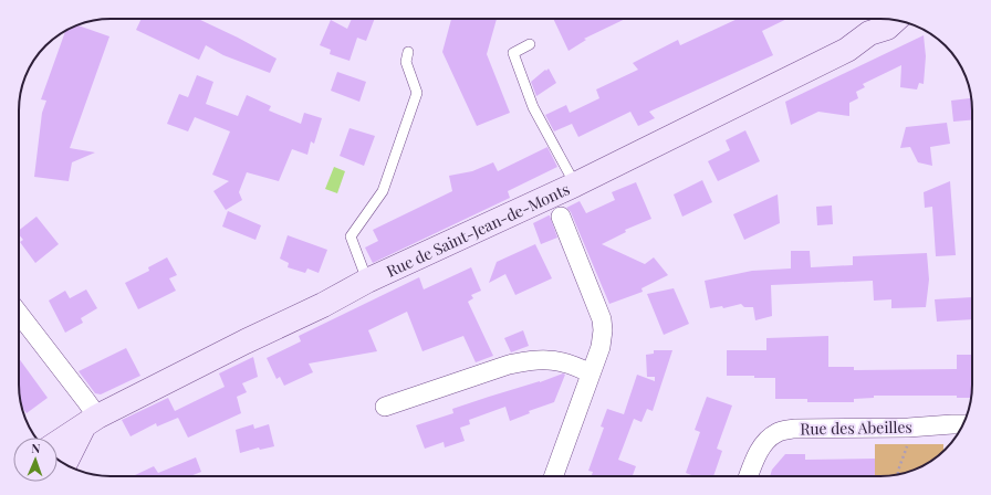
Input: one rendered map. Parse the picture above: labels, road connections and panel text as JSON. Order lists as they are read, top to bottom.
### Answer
{
  "streets": {
    "main road": ["Rue de Saint-Jean-de-Monts"],
    "street": ["Rue des Abeilles"]
  },
  "north": "top"
}
